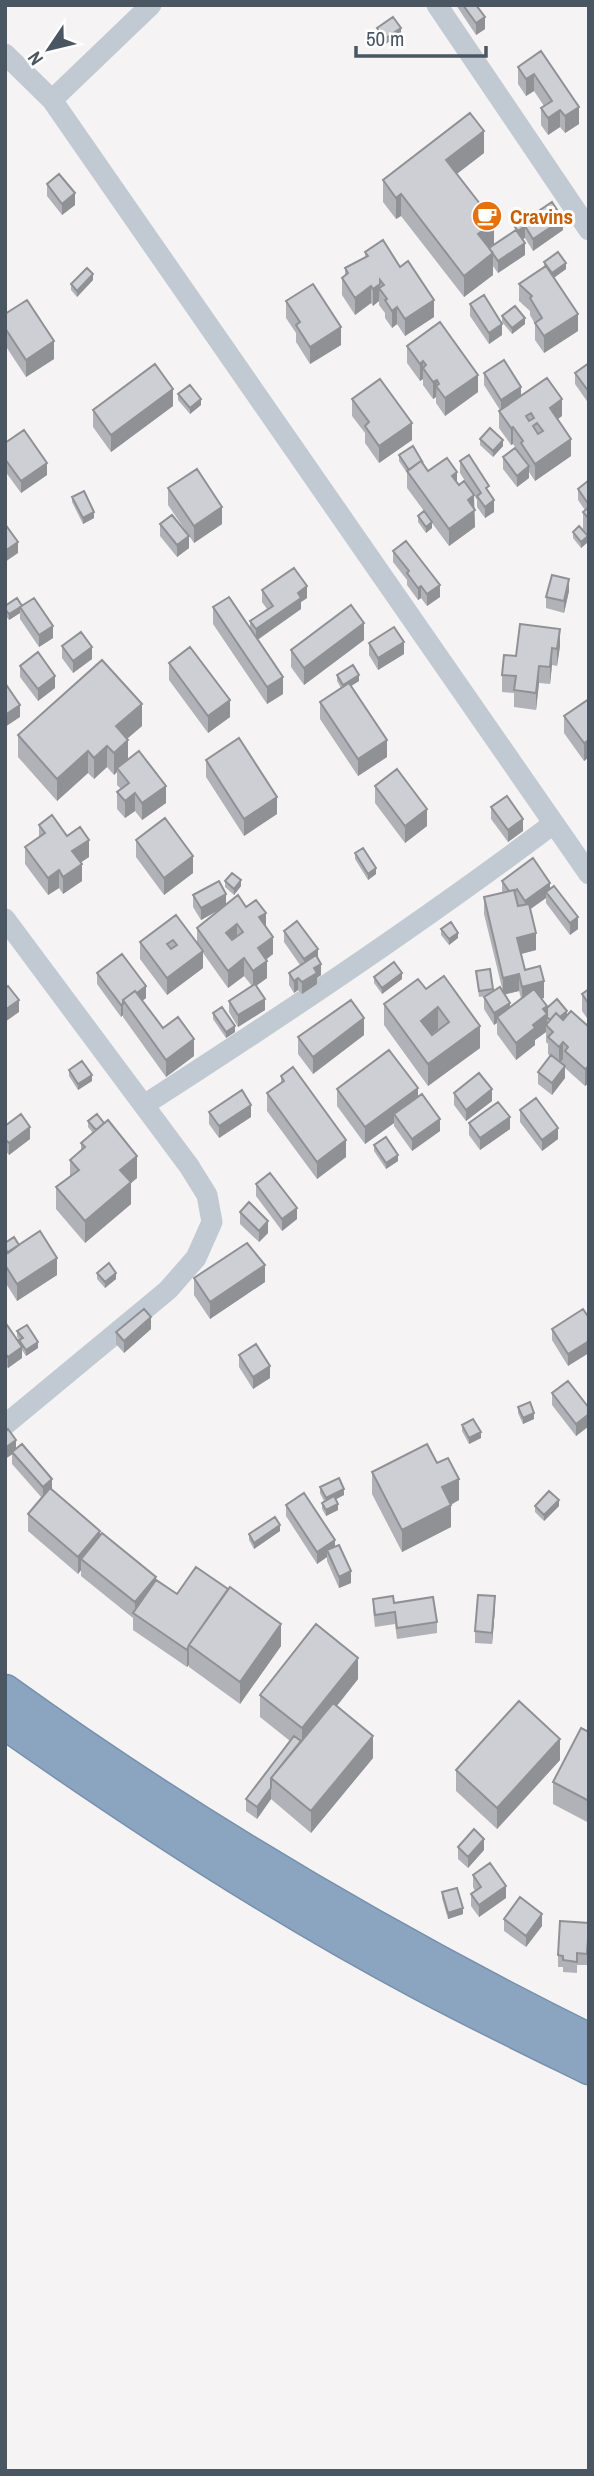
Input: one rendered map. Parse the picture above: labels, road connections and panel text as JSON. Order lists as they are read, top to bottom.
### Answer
{
  "places": {
    "cafe": ["Cravins"]
  },
  "scale_bar": "50 m",
  "north": "bottom left"
}
